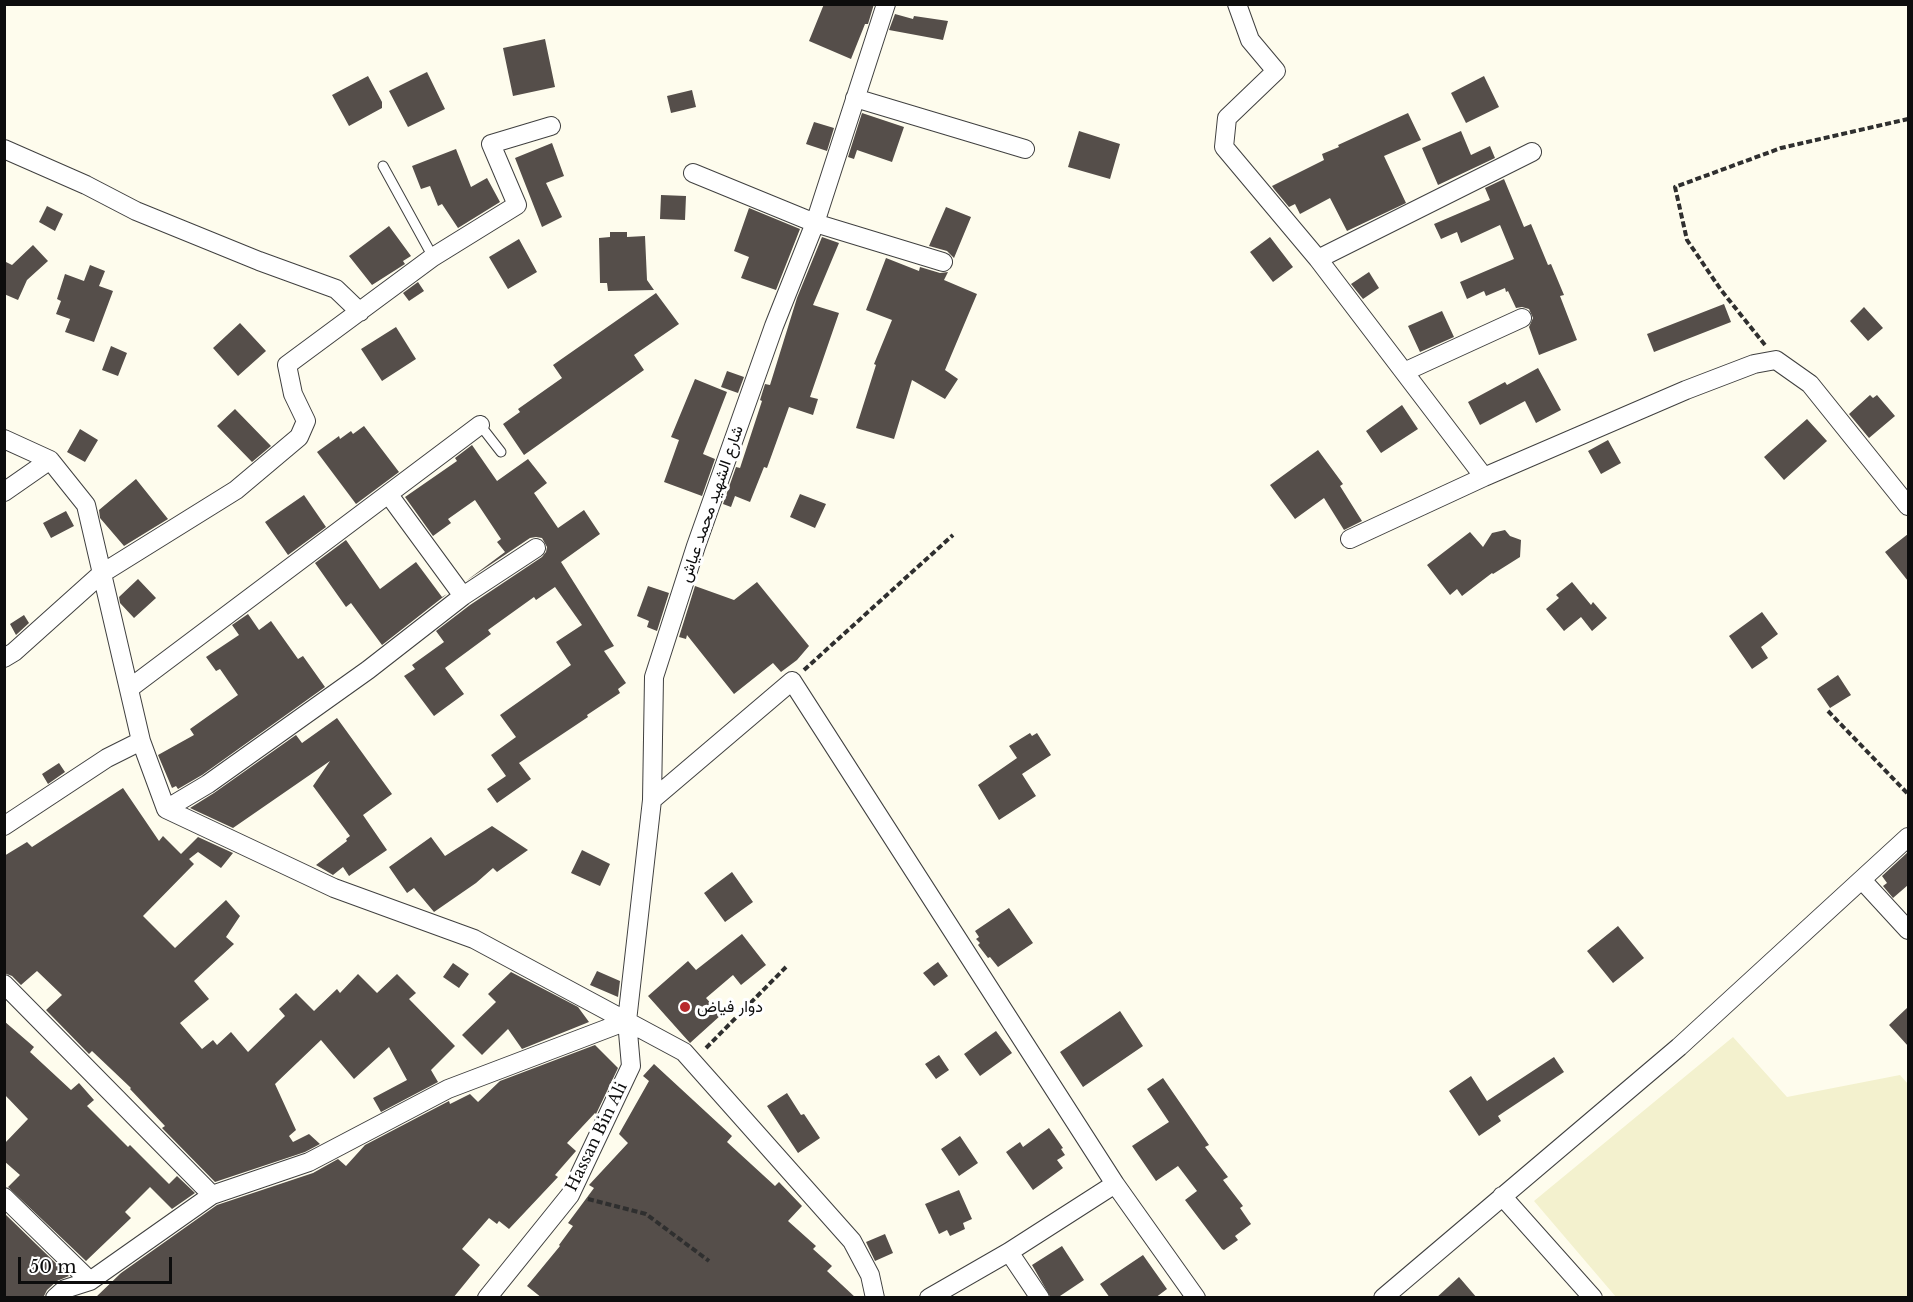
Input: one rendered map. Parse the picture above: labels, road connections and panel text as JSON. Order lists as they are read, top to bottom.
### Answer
{
  "streets": {
    "street": ["شارع الشهيد محمد عياش", "Hassan Bin Ali"]
  },
  "crossings": [
    ["شارع الشهيد محمد عياش", "Hassan Bin Ali"]
  ],
  "places": ["دوار فياض"],
  "scale_bar": "50 m"
}
